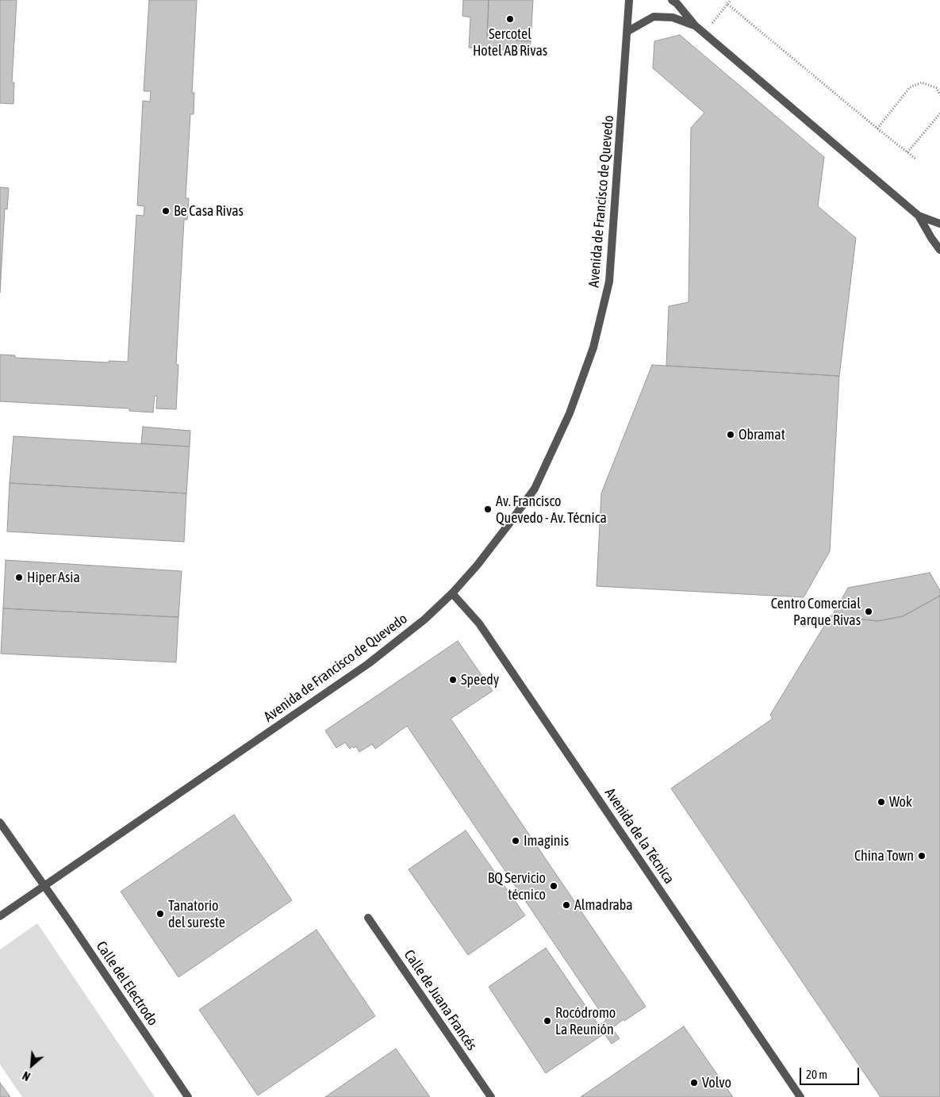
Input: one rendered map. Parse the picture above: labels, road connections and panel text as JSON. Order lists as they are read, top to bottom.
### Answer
{
  "streets": {
    "street": [
      "Avenida de Francisco de Quevedo",
      "Avenida de la Técnica",
      "Calle del Electrodo",
      "Calle de Juana Francés"
    ]
  },
  "crossings": [
    ["Avenida de Francisco de Quevedo", "Avenida de la Técnica"],
    ["Avenida de Francisco de Quevedo", "Calle del Electrodo"]
  ],
  "places": [
    "Sercotel Hotel AB Rivas",
    "Be Casa Rivas",
    "Obramat",
    "Av. Francisco Quevedo - Av. Técnica",
    "Hiper Asia",
    "Centro Comercial Parque Rivas",
    "Speedy",
    "Wok",
    "Imaginis",
    "China Town",
    "BQ Servicio técnico",
    "Almadraba",
    "Tanatorio del sureste",
    "Rocódromo La Reunión",
    "Volvo"
  ],
  "scale_bar": "20 m",
  "north": "bottom left"
}
